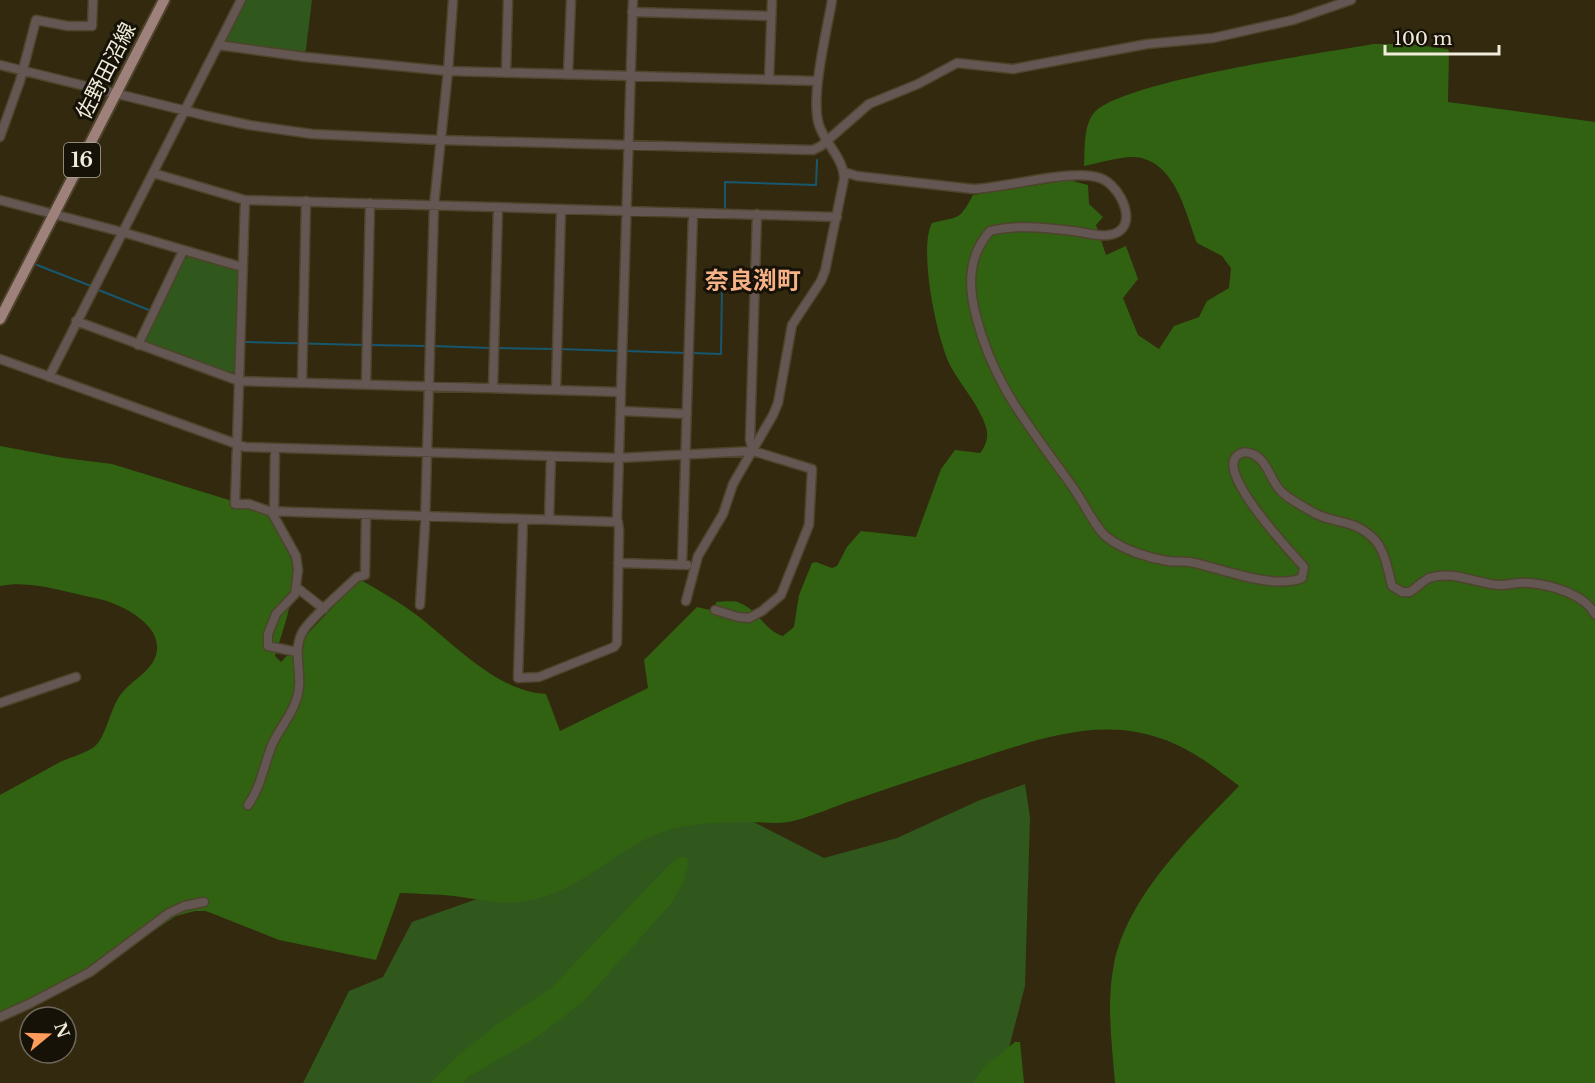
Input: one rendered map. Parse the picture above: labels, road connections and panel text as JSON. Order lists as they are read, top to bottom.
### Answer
{
  "streets": {
    "main road": ["佐野田沼線", "16"]
  },
  "districts": ["奈良渕町"],
  "scale_bar": "100 m",
  "north": "right"
}
